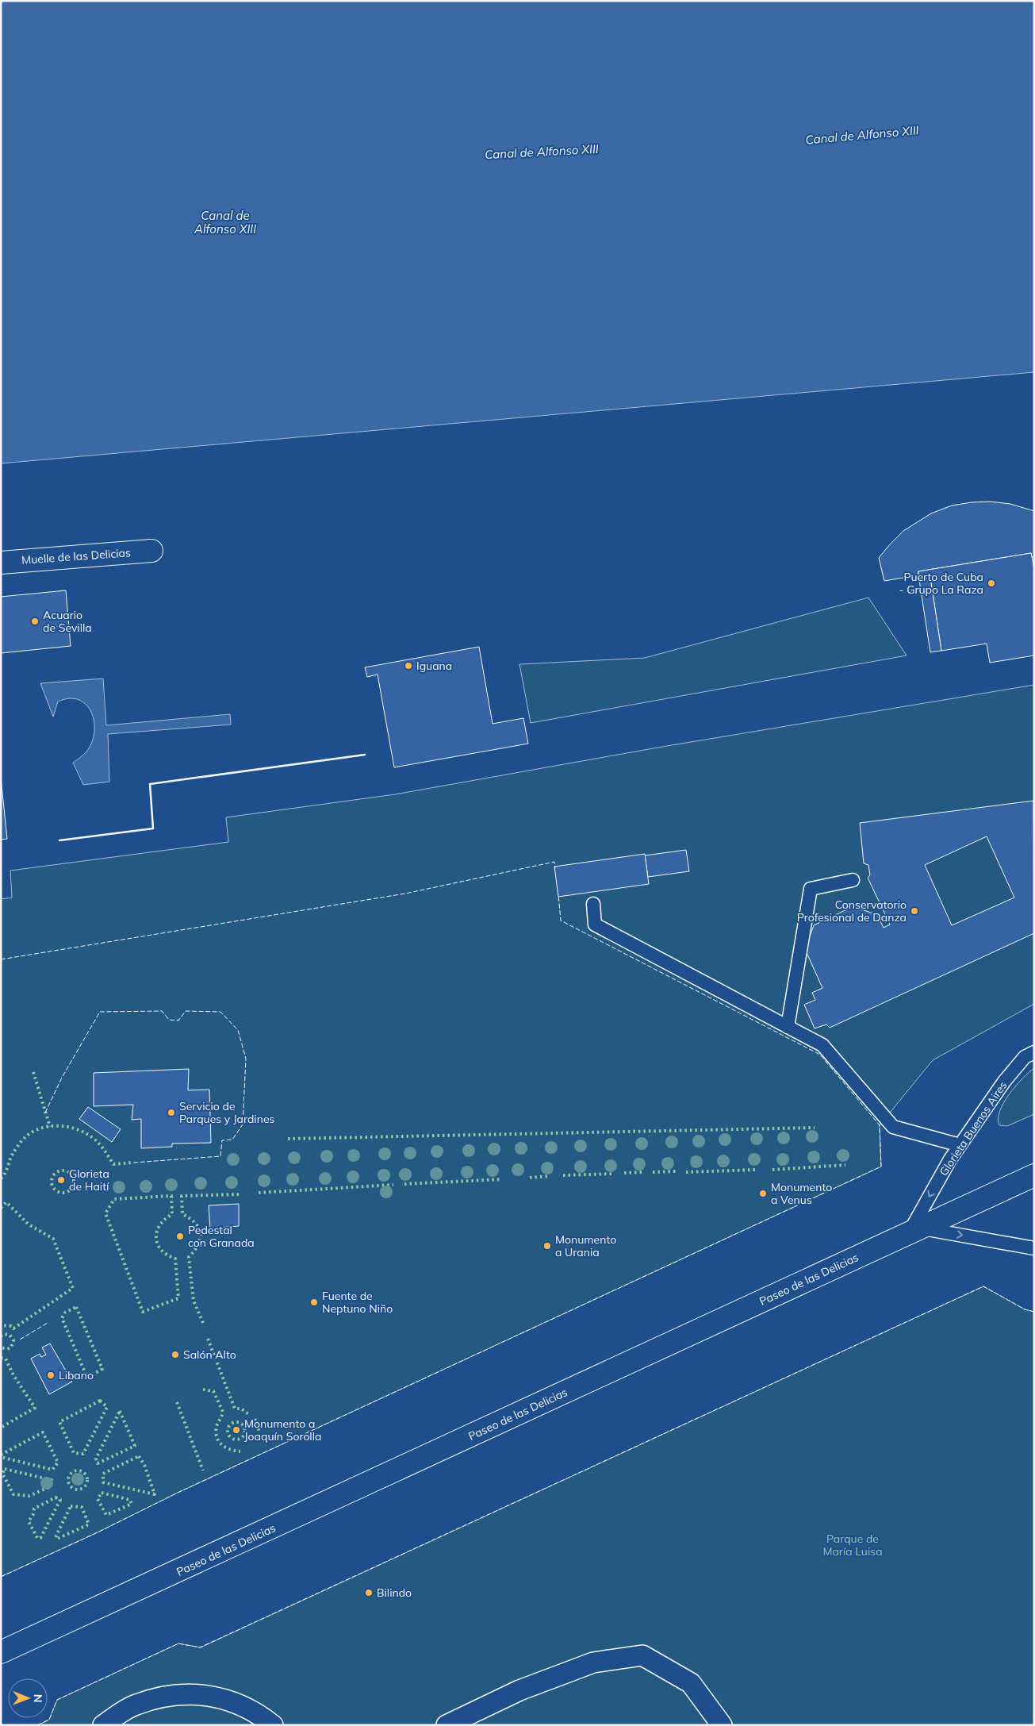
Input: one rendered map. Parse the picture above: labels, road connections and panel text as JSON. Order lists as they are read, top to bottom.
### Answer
{
  "streets": {
    "main road": ["Muelle de las Delicias", "Paseo de las Delicias"],
    "lane": ["Glorieta Buenos Aires"]
  },
  "crossings": [
    ["Glorieta Buenos Aires", "Paseo de las Delicias"]
  ],
  "one_way": ["Glorieta Buenos Aires"],
  "water": ["Canal de Alfonso XIII"],
  "parks": ["Parque de María Luisa"],
  "places": [
    "Puerto de Cuba - Grupo La Raza",
    "Acuario de Sevilla",
    "Iguana",
    "Conservatorio Profesional de Danza",
    "Servicio de Parques y Jardines",
    "Glorieta de Haití",
    "Monumento a Venus",
    "Pedestal con Granada",
    "Monumento a Urania",
    "Fuente de Neptuno Niño",
    "Salón Alto",
    "Libano",
    "Monumento a Joaquín Sorolla",
    "Bilindo"
  ],
  "north": "right"
}
